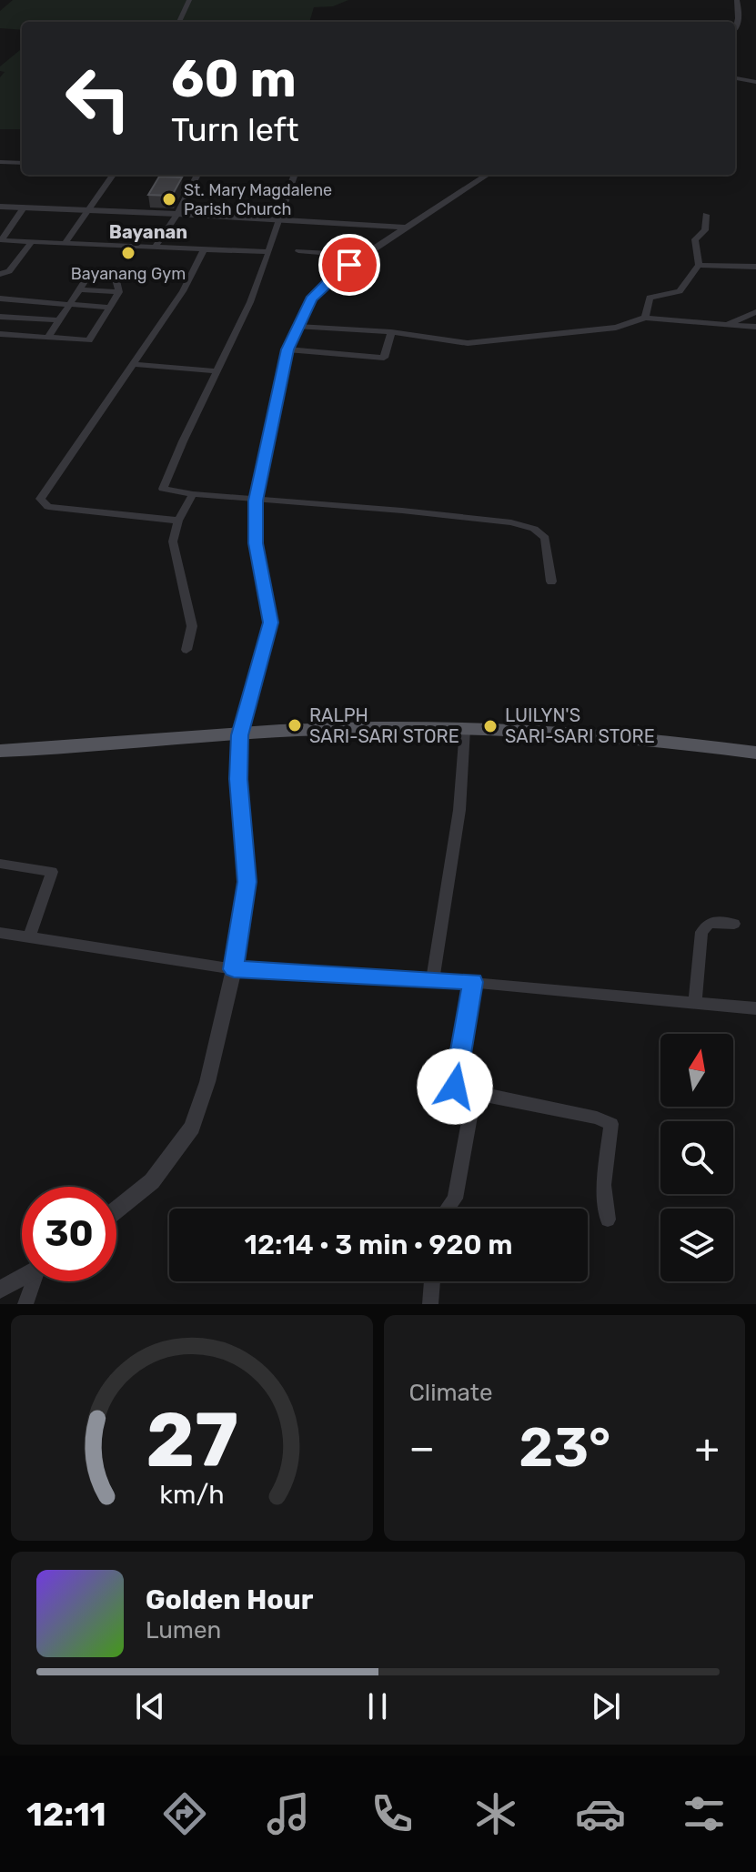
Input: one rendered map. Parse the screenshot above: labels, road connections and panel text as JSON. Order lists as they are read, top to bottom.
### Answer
{
  "districts": ["Bayanan"],
  "places": [
    "St. Mary Magdalene Parish Church",
    "Bayanang Gym",
    "RALPH SARI-SARI STORE",
    "LUILYN'S SARI-SARI STORE"
  ],
  "north": "top",
  "page": {
    "turn": ["60 m", "Turn left"],
    "limit": "30",
    "trip": "12:14 · 3 min · 920 m",
    "tile": "Climate",
    "heat": ["−", "23°", "+"],
    "song": ["Golden Hour", "Lumen"],
    "tabs": "12:11",
    "gauge": ["27", "km/h"]
  }
}
